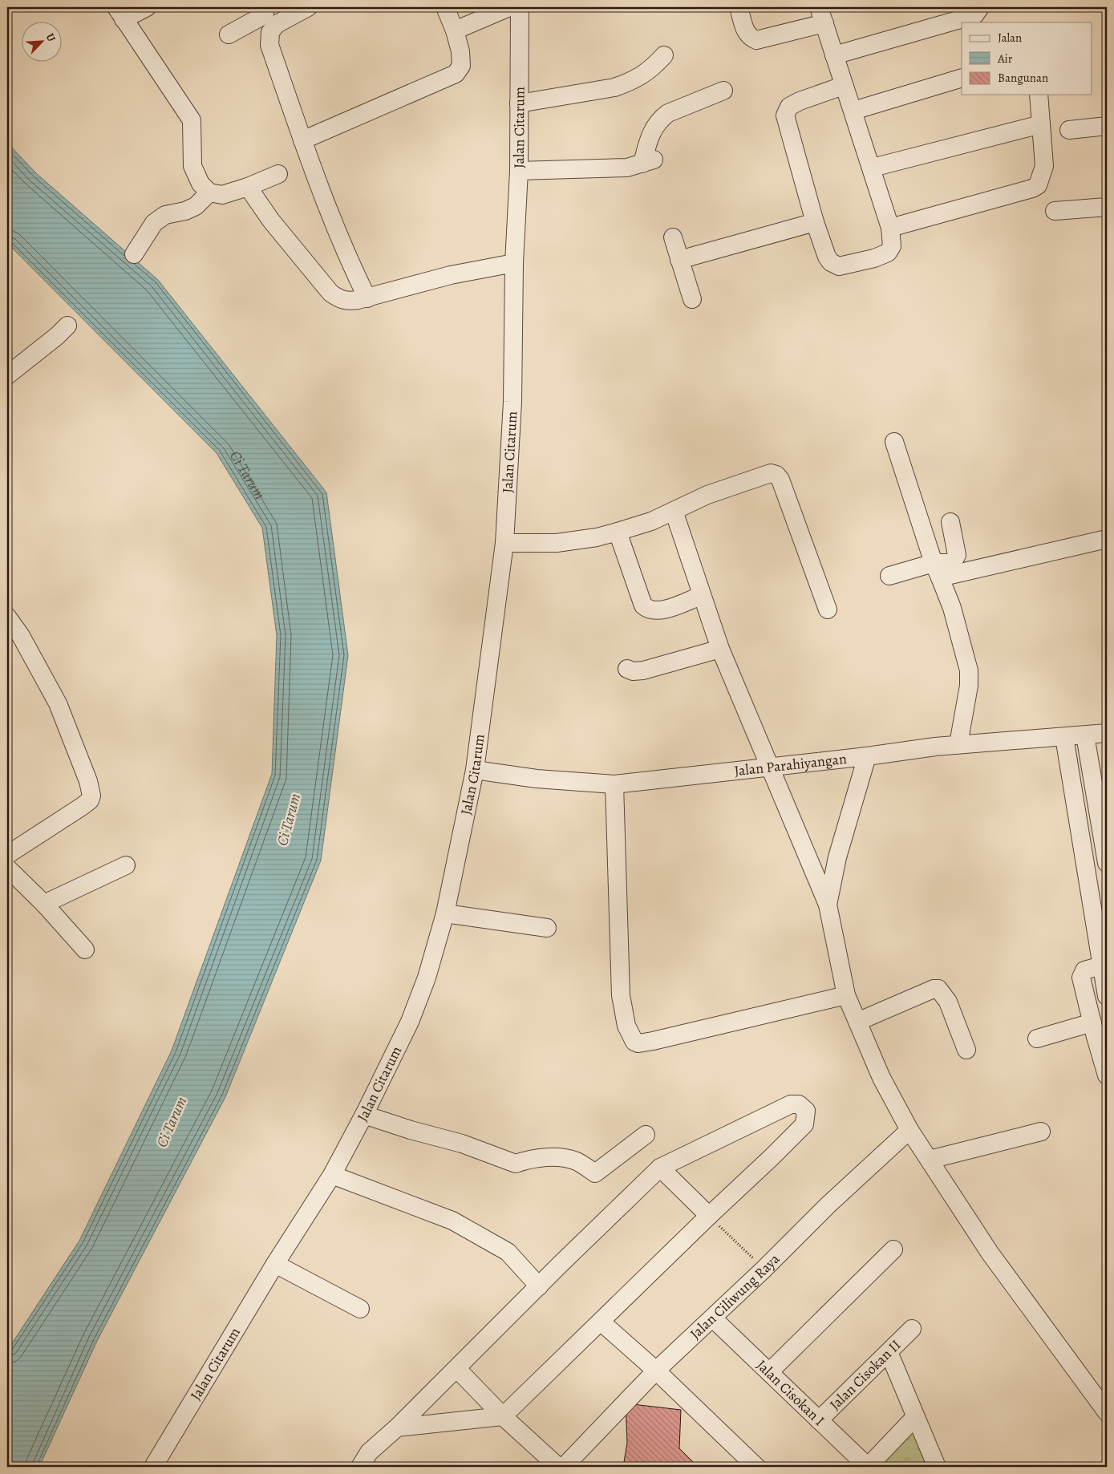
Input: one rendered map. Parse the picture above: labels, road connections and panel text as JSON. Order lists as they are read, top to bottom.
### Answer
{
  "streets": {
    "street": [
      "Jalan Citarum",
      "Jalan Parahiyangan",
      "Jalan Ciliwung Raya",
      "Jalan Cisokan II",
      "Jalan Cisokan I"
    ]
  },
  "crossings": [
    ["Jalan Citarum", "Jalan Parahiyangan"],
    ["Jalan Ciliwung Raya", "Jalan Cisokan I"],
    ["Jalan Cisokan II", "Jalan Cisokan I"]
  ],
  "water": ["Ci Tarum"],
  "legend": ["Jalan", "Air", "Bangunan"],
  "north": "top right"
}
